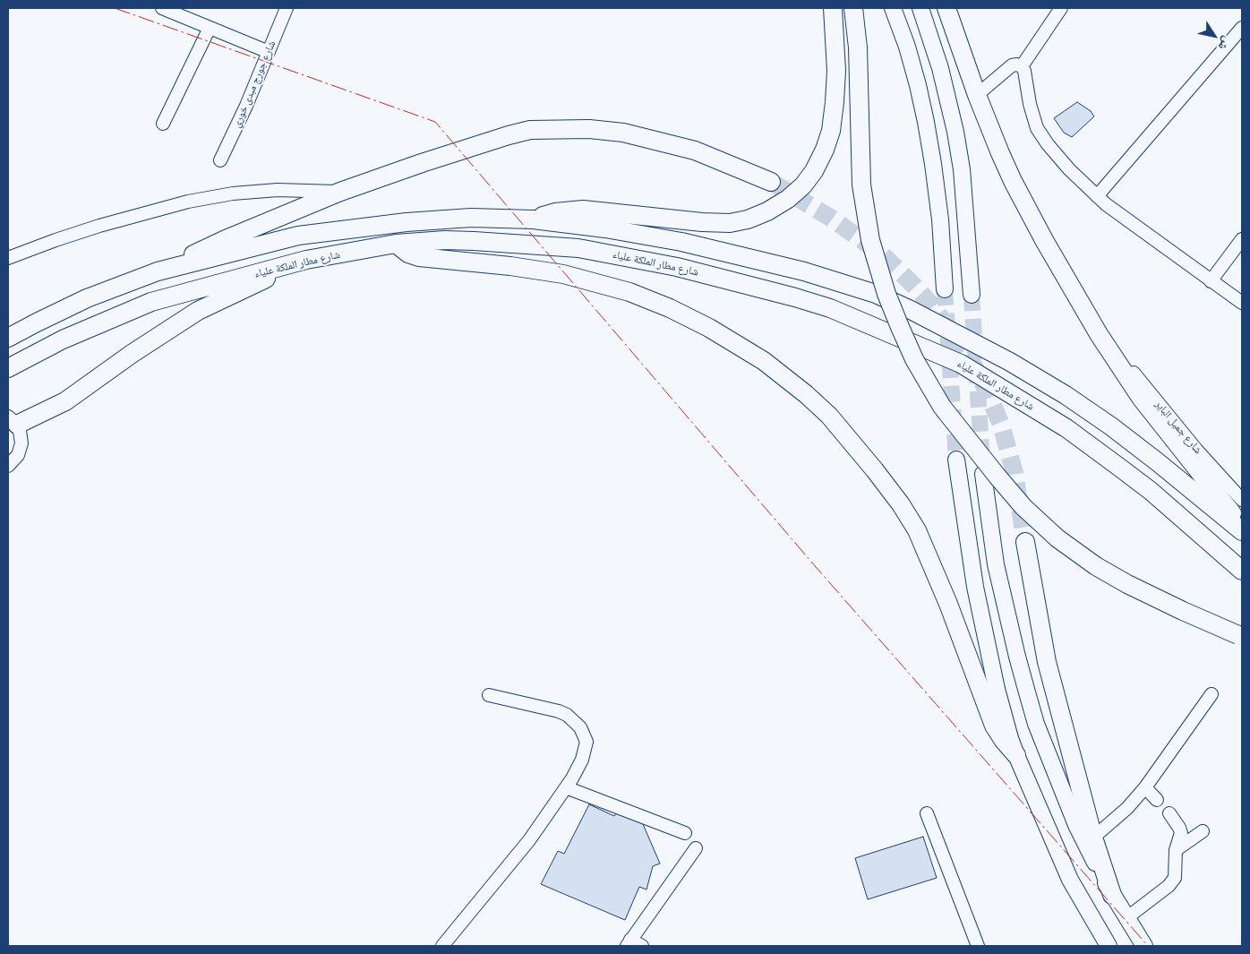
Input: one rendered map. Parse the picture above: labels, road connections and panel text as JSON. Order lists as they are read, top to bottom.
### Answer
{
  "streets": {
    "highway": ["شارع مطار الملكة علياء"],
    "street": ["شارع جورج مبدى خوري", "شارع جميل الباير"]
  },
  "north": "bottom right"
}
